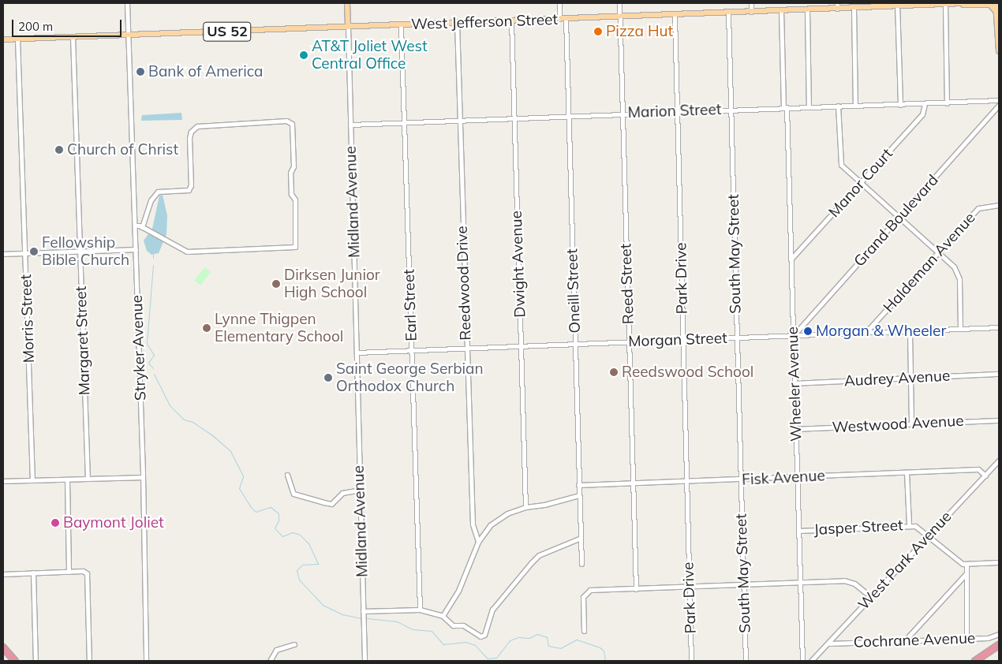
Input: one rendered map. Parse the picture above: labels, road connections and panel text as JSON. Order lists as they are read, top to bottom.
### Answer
{
  "streets": {
    "main road": ["West Jefferson Street", "US 52", "Midland Avenue"],
    "street": [
      "Marion Street",
      "Manor Court",
      "Grand Boulevard",
      "South May Street",
      "Haldeman Avenue",
      "Dwight Avenue",
      "Park Drive",
      "Reedwood Drive",
      "Reed Street",
      "Oneill Street",
      "Earl Street",
      "Morris Street",
      "Morgan Street",
      "Margaret Street",
      "Stryker Avenue",
      "Audrey Avenue",
      "Wheeler Avenue",
      "Westwood Avenue",
      "Fisk Avenue",
      "Jasper Street",
      "West Park Avenue",
      "Cochrane Avenue"
    ]
  },
  "crossings": [
    ["West Jefferson Street", "US 52"],
    ["West Jefferson Street", "Midland Avenue"],
    ["West Jefferson Street", "South May Street"],
    ["West Jefferson Street", "Dwight Avenue"],
    ["West Jefferson Street", "Park Drive"],
    ["West Jefferson Street", "Reedwood Drive"],
    ["West Jefferson Street", "Reed Street"],
    ["West Jefferson Street", "Oneill Street"],
    ["West Jefferson Street", "Earl Street"],
    ["West Jefferson Street", "Morris Street"],
    ["West Jefferson Street", "Margaret Street"],
    ["West Jefferson Street", "Stryker Avenue"],
    ["West Jefferson Street", "Wheeler Avenue"],
    ["Marion Street", "Manor Court"],
    ["Marion Street", "Midland Avenue"],
    ["Marion Street", "South May Street"],
    ["Marion Street", "Dwight Avenue"],
    ["Marion Street", "Park Drive"],
    ["Marion Street", "Reedwood Drive"],
    ["Marion Street", "Reed Street"],
    ["Marion Street", "Oneill Street"],
    ["Marion Street", "Earl Street"],
    ["Marion Street", "Wheeler Avenue"],
    ["Manor Court", "Wheeler Avenue"],
    ["Midland Avenue", "Morgan Street"],
    ["Grand Boulevard", "Morgan Street"],
    ["Grand Boulevard", "Wheeler Avenue"],
    ["South May Street", "Morgan Street"],
    ["South May Street", "Fisk Avenue"],
    ["Haldeman Avenue", "Morgan Street"],
    ["Dwight Avenue", "Morgan Street"],
    ["Park Drive", "Morgan Street"],
    ["Park Drive", "Fisk Avenue"],
    ["Reedwood Drive", "Morgan Street"],
    ["Reed Street", "Morgan Street"],
    ["Reed Street", "Fisk Avenue"],
    ["Oneill Street", "Morgan Street"],
    ["Oneill Street", "Fisk Avenue"],
    ["Earl Street", "Morgan Street"],
    ["Morgan Street", "Wheeler Avenue"],
    ["Audrey Avenue", "Wheeler Avenue"],
    ["Wheeler Avenue", "Westwood Avenue"],
    ["Wheeler Avenue", "Fisk Avenue"],
    ["Wheeler Avenue", "Jasper Street"],
    ["Fisk Avenue", "West Park Avenue"],
    ["Jasper Street", "West Park Avenue"],
    ["West Park Avenue", "Cochrane Avenue"]
  ],
  "places": [
    "Pizza Hut",
    "AT&T Joliet West Central Office",
    "Bank of America",
    "Church of Christ",
    "Fellowship Bible Church",
    "Dirksen Junior High School",
    "Lynne Thigpen Elementary School",
    "Morgan & Wheeler",
    "Reedswood School",
    "Saint George Serbian Orthodox Church",
    "Baymont Joliet"
  ],
  "scale_bar": "200 m"
}
